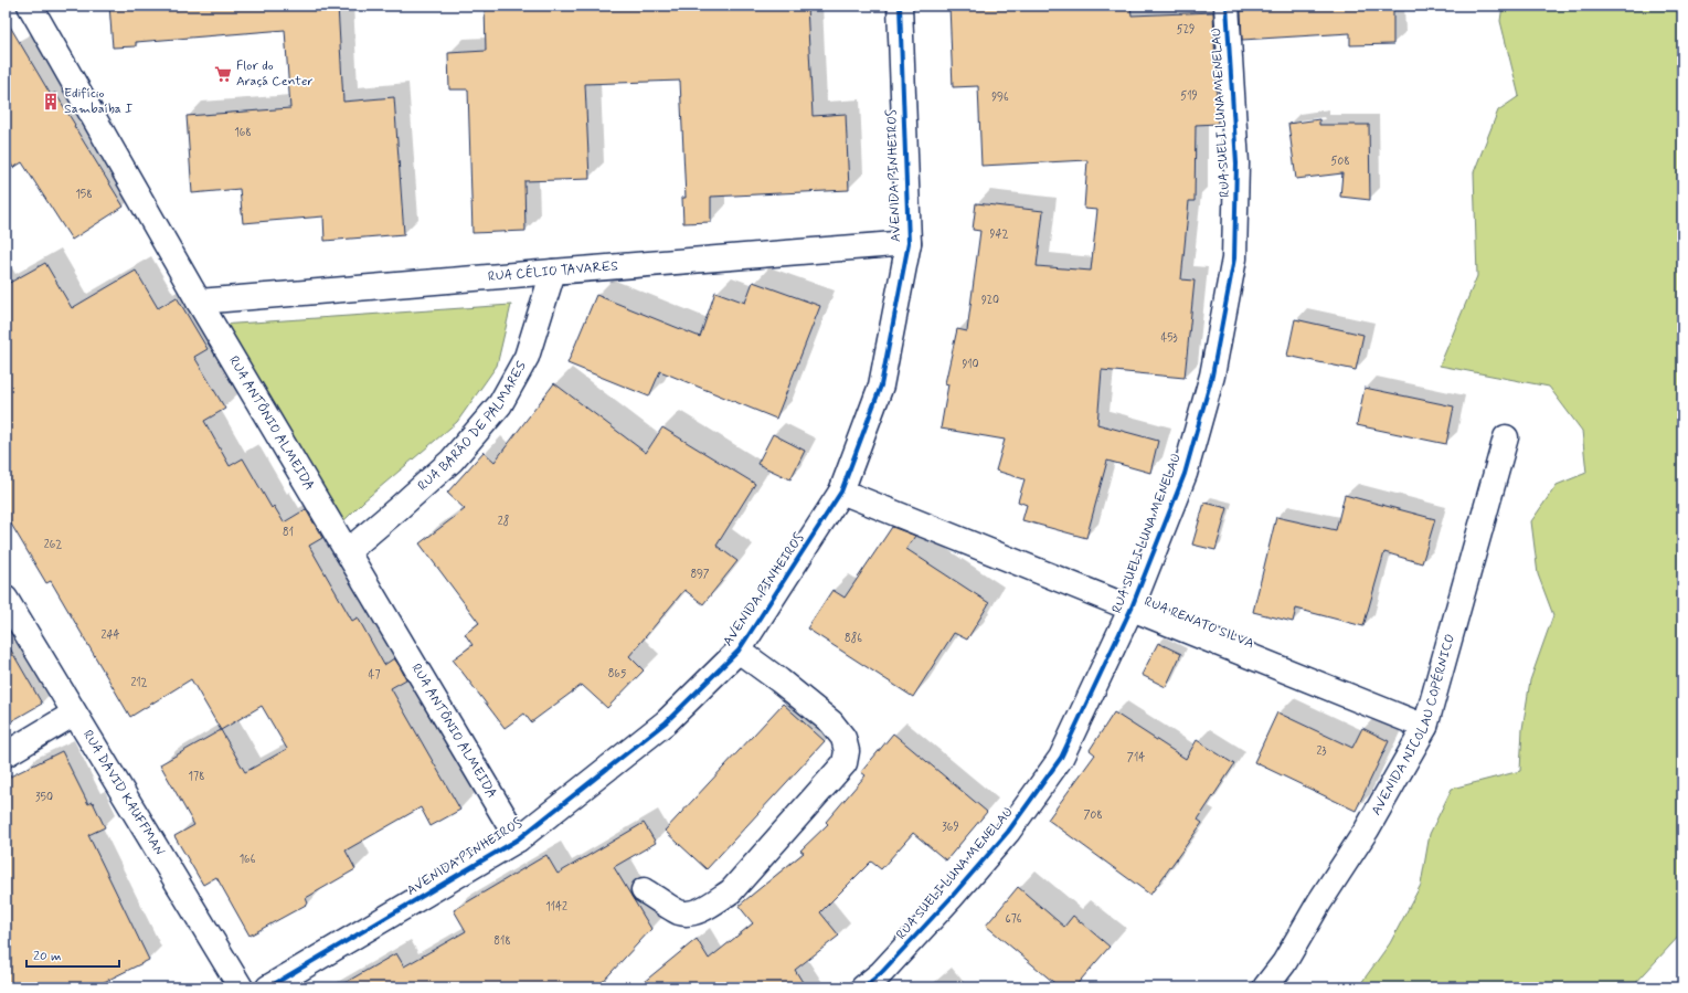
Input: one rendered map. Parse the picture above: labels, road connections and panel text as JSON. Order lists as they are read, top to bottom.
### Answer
{
  "streets": {
    "street": [
      "RUA SUELI LUNA MENELAU",
      "AVENIDA PINHEIROS",
      "RUA CÉLIO TAVARES",
      "RUA ANTÔNIO ALMEIDA",
      "RUA BARÃO DE PALMARES",
      "RUA RENATO SILVA",
      "AVENIDA NICOLAU COPÉRNICO",
      "RUA DAVID KAUFFMAN"
    ]
  },
  "crossings": [
    ["RUA SUELI LUNA MENELAU", "RUA RENATO SILVA"],
    ["AVENIDA PINHEIROS", "RUA CÉLIO TAVARES"],
    ["AVENIDA PINHEIROS", "RUA ANTÔNIO ALMEIDA"],
    ["AVENIDA PINHEIROS", "RUA RENATO SILVA"],
    ["RUA CÉLIO TAVARES", "RUA ANTÔNIO ALMEIDA"],
    ["RUA CÉLIO TAVARES", "RUA BARÃO DE PALMARES"],
    ["RUA ANTÔNIO ALMEIDA", "RUA BARÃO DE PALMARES"],
    ["RUA RENATO SILVA", "AVENIDA NICOLAU COPÉRNICO"]
  ],
  "places": {
    "supermarket": ["Flor do Araçá Center"],
    "building": ["Edifício Sambaíba I"]
  },
  "house_numbers": [
    "529",
    "519",
    "996",
    "168",
    "508",
    "158",
    "942",
    "920",
    "453",
    "910",
    "28",
    "81",
    "262",
    "897",
    "244",
    "886",
    "865",
    "47",
    "212",
    "23",
    "714",
    "178",
    "350",
    "708",
    "369",
    "166",
    "1142",
    "676",
    "818"
  ],
  "scale_bar": "20 m"
}
